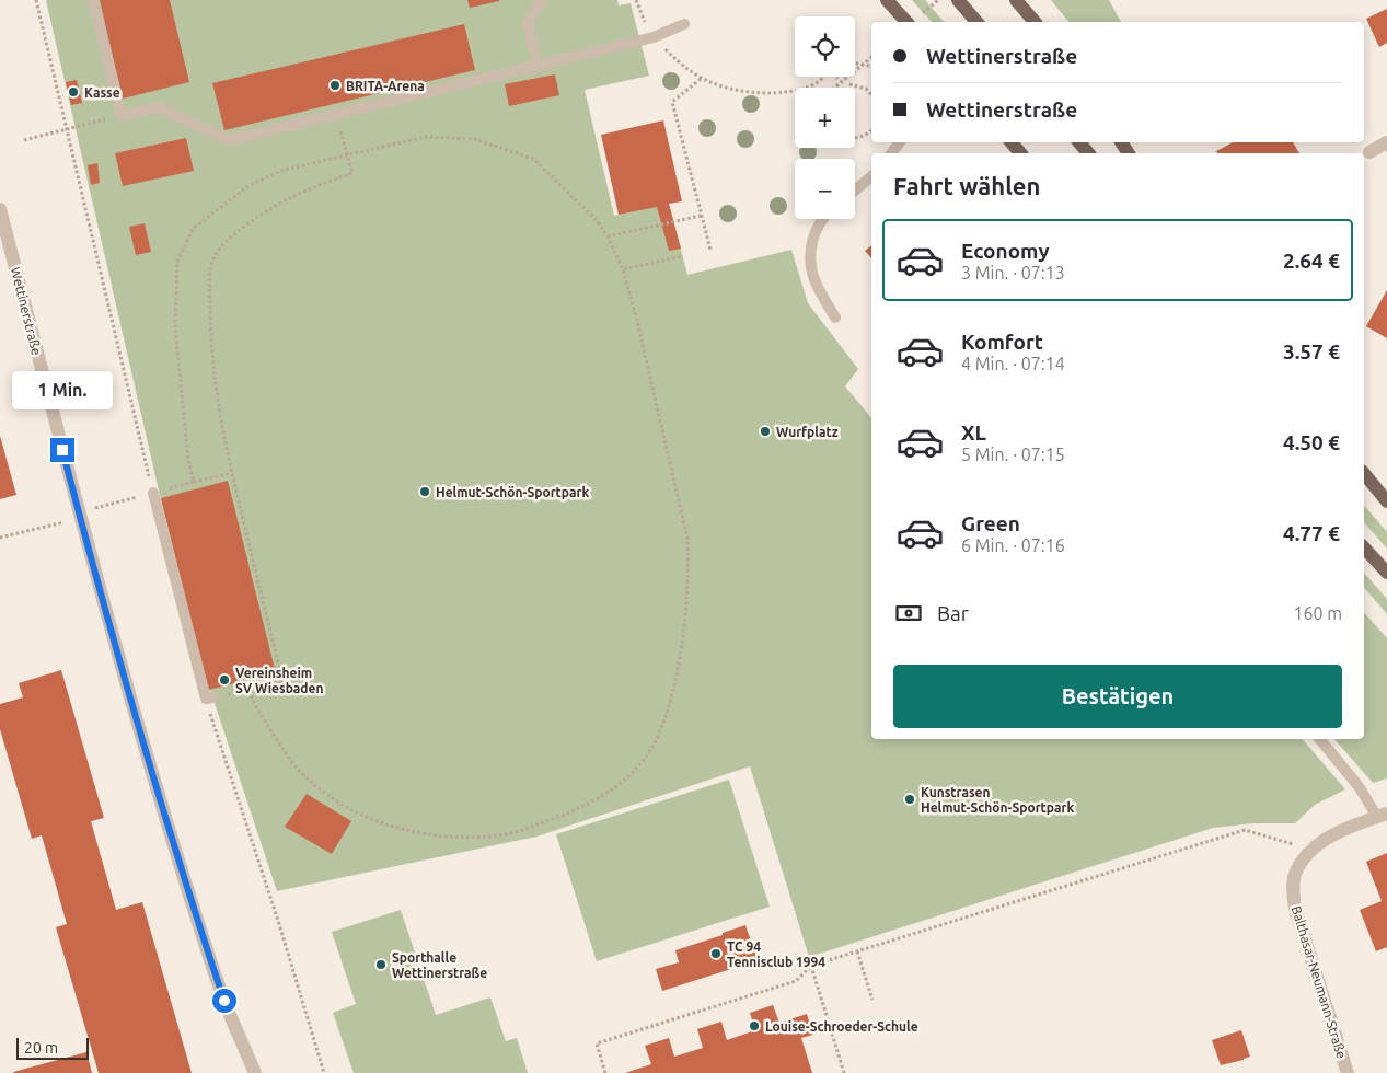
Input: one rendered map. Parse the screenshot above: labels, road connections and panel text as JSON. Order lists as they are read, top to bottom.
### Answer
{
  "streets": {
    "street": ["Wettinerstraße", "Balthasar-Neumann-Straße"]
  },
  "places": [
    "BRITA-Arena",
    "Kasse",
    "Wurfplatz",
    "Helmut-Schön-Sportpark",
    "Vereinsheim SV Wiesbaden",
    "Kunstrasen Helmut-Schön-Sportpark",
    "TC 94 Tennisclub 1994",
    "Sporthalle Wettinerstraße",
    "Louise-Schroeder-Schule"
  ],
  "scale_bar": "20 m",
  "page": {
    "map_buttons": ["+", "−"],
    "banner": ["Wettinerstraße", "Wettinerstraße"],
    "heading": "Fahrt wählen",
    "list": [
      {
        "name": "Economy",
        "note": "3 Min. · 07:13",
        "value": "2.64 €"
      },
      {
        "name": "Komfort",
        "note": "4 Min. · 07:14",
        "value": "3.57 €"
      },
      {
        "name": "XL",
        "note": "5 Min. · 07:15",
        "value": "4.50 €"
      },
      {
        "name": "Green",
        "note": "6 Min. · 07:16",
        "value": "4.77 €"
      }
    ],
    "bubble": "1 Min.",
    "pay": ["Bar", "160 m"],
    "buttons": "Bestätigen",
    "scale": "20 m"
  }
}
